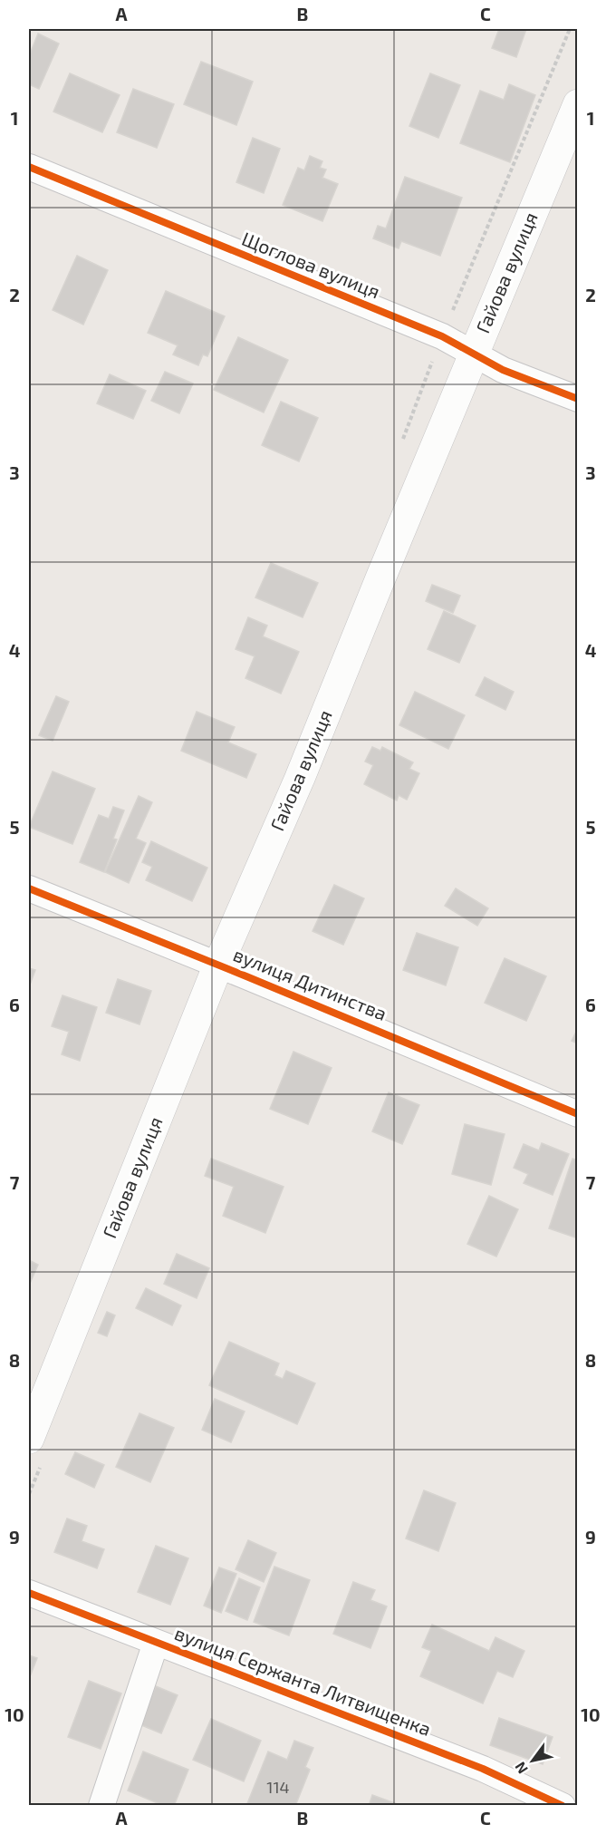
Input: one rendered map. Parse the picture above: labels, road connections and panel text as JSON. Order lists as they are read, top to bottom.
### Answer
{
  "streets": {
    "main road": ["Гайова вулиця"],
    "street": ["Щоглова вулиця", "вулиця Дитинства", "вулиця Сержанта Литвищенка"]
  },
  "crossings": [
    ["Щоглова вулиця", "Гайова вулиця"],
    ["Гайова вулиця", "вулиця Дитинства"]
  ],
  "house_numbers": ["114"],
  "north": "bottom left",
  "grid": {
    "columns": ["A", "B", "C"],
    "rows": [
      "1",
      "2",
      "3",
      "4",
      "5",
      "6",
      "7",
      "8",
      "9",
      "10"
    ]
  }
}
